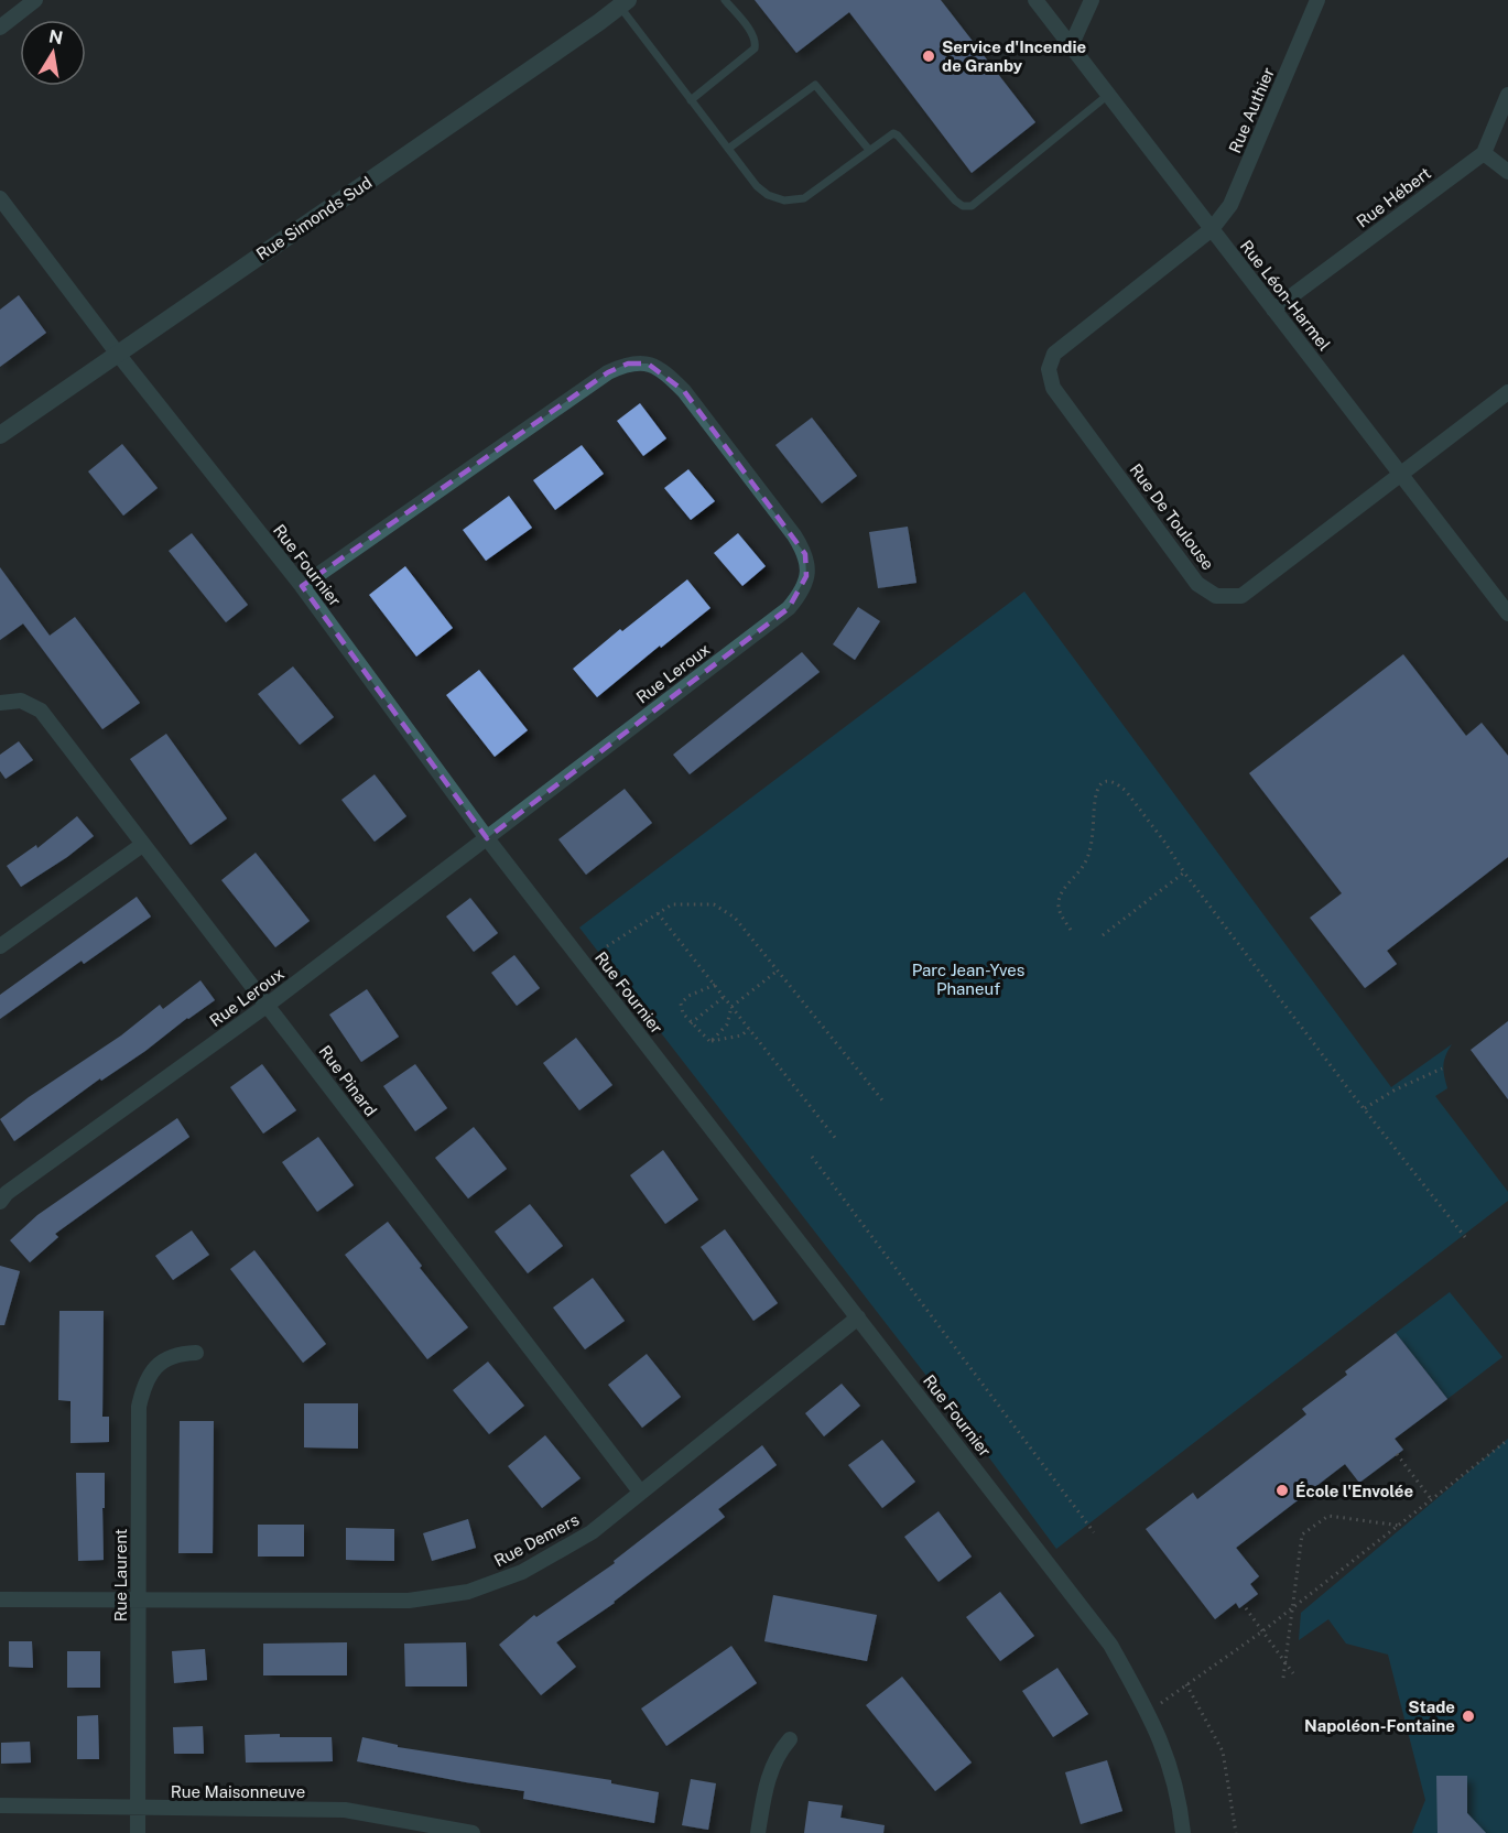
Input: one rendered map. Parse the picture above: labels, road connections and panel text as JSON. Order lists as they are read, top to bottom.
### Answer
{
  "streets": {
    "street": [
      "Rue Authier",
      "Rue Hébert",
      "Rue Simonds Sud",
      "Rue Léon-Harmel",
      "Rue De Toulouse",
      "Rue Fournier",
      "Rue Leroux",
      "Rue Pinard",
      "Rue Demers",
      "Rue Laurent",
      "Rue Maisonneuve"
    ]
  },
  "crossings": [
    ["Rue Authier", "Rue Léon-Harmel"],
    ["Rue Authier", "Rue De Toulouse"],
    ["Rue Hébert", "Rue Léon-Harmel"],
    ["Rue Simonds Sud", "Rue Fournier"],
    ["Rue Léon-Harmel", "Rue De Toulouse"],
    ["Rue Fournier", "Rue Leroux"],
    ["Rue Fournier", "Rue Demers"],
    ["Rue Leroux", "Rue Pinard"],
    ["Rue Pinard", "Rue Demers"],
    ["Rue Demers", "Rue Laurent"],
    ["Rue Laurent", "Rue Maisonneuve"]
  ],
  "parks": ["Parc Jean-Yves Phaneuf"],
  "places": ["Service d'Incendie de Granby", "École l'Envolée", "Stade Napoléon-Fontaine"],
  "north": "top"
}
